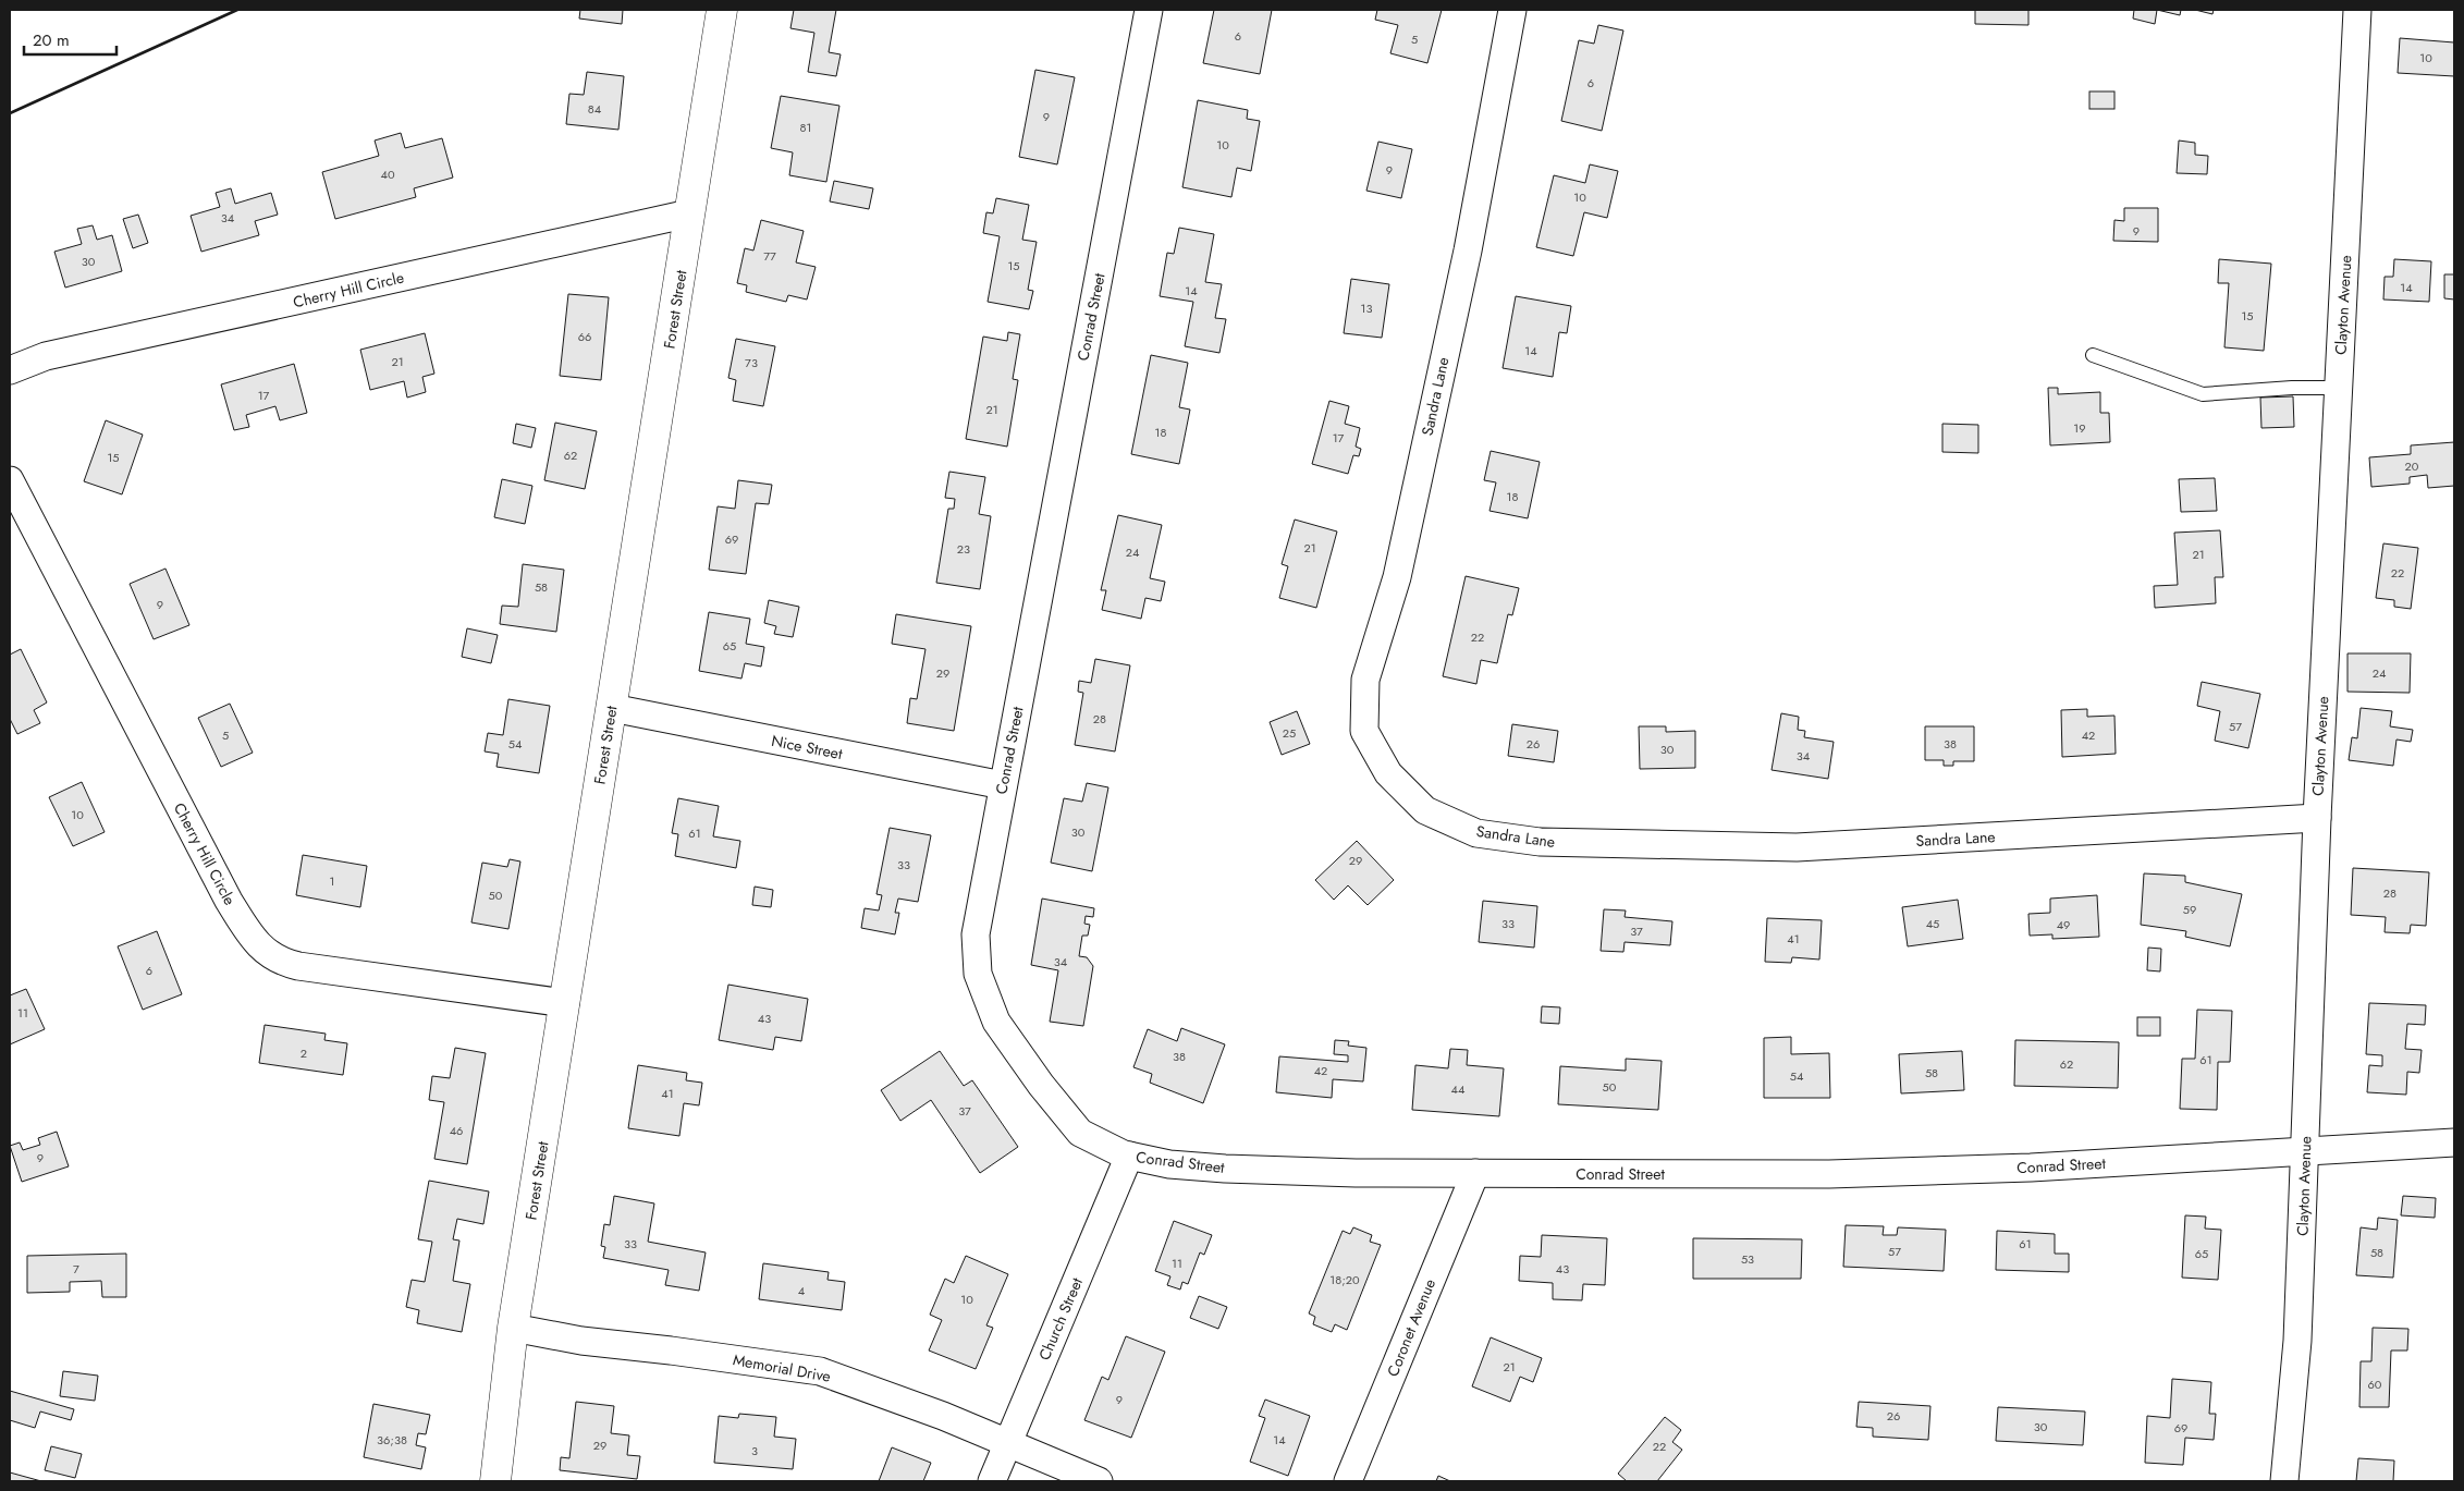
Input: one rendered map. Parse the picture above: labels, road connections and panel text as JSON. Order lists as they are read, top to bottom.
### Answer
{
  "streets": {
    "street": [
      "Cherry Hill Circle",
      "Clayton Avenue",
      "Forest Street",
      "Conrad Street",
      "Sandra Lane",
      "Nice Street",
      "Church Street",
      "Coronet Avenue",
      "Memorial Drive"
    ]
  },
  "crossings": [
    ["Cherry Hill Circle", "Forest Street"],
    ["Clayton Avenue", "Conrad Street"],
    ["Clayton Avenue", "Sandra Lane"],
    ["Forest Street", "Nice Street"],
    ["Forest Street", "Memorial Drive"],
    ["Conrad Street", "Nice Street"],
    ["Conrad Street", "Church Street"],
    ["Conrad Street", "Coronet Avenue"],
    ["Church Street", "Memorial Drive"]
  ],
  "house_numbers": [
    "6",
    "5",
    "10",
    "6",
    "84",
    "9",
    "81",
    "10",
    "9",
    "40",
    "10",
    "34",
    "9",
    "77",
    "30",
    "15",
    "14",
    "14",
    "13",
    "15",
    "66",
    "14",
    "21",
    "73",
    "17",
    "21",
    "19",
    "18",
    "17",
    "62",
    "15",
    "20",
    "18",
    "69",
    "21",
    "23",
    "24",
    "21",
    "22",
    "58",
    "9",
    "22",
    "65",
    "29",
    "24",
    "28",
    "57",
    "25",
    "5",
    "42",
    "54",
    "26",
    "38",
    "30",
    "34",
    "10",
    "30",
    "61",
    "29",
    "33",
    "1",
    "28",
    "50",
    "59",
    "33",
    "45",
    "49",
    "37",
    "41",
    "34",
    "6",
    "11",
    "43",
    "2",
    "38",
    "61",
    "62",
    "42",
    "58",
    "54",
    "50",
    "44",
    "41",
    "37",
    "46",
    "9",
    "33",
    "61",
    "57",
    "58",
    "65",
    "53",
    "11",
    "7",
    "43",
    "18;20",
    "4",
    "10",
    "21",
    "60",
    "9",
    "26",
    "30",
    "69",
    "36;38",
    "14",
    "29",
    "22",
    "3"
  ],
  "scale_bar": "20 m"
}
